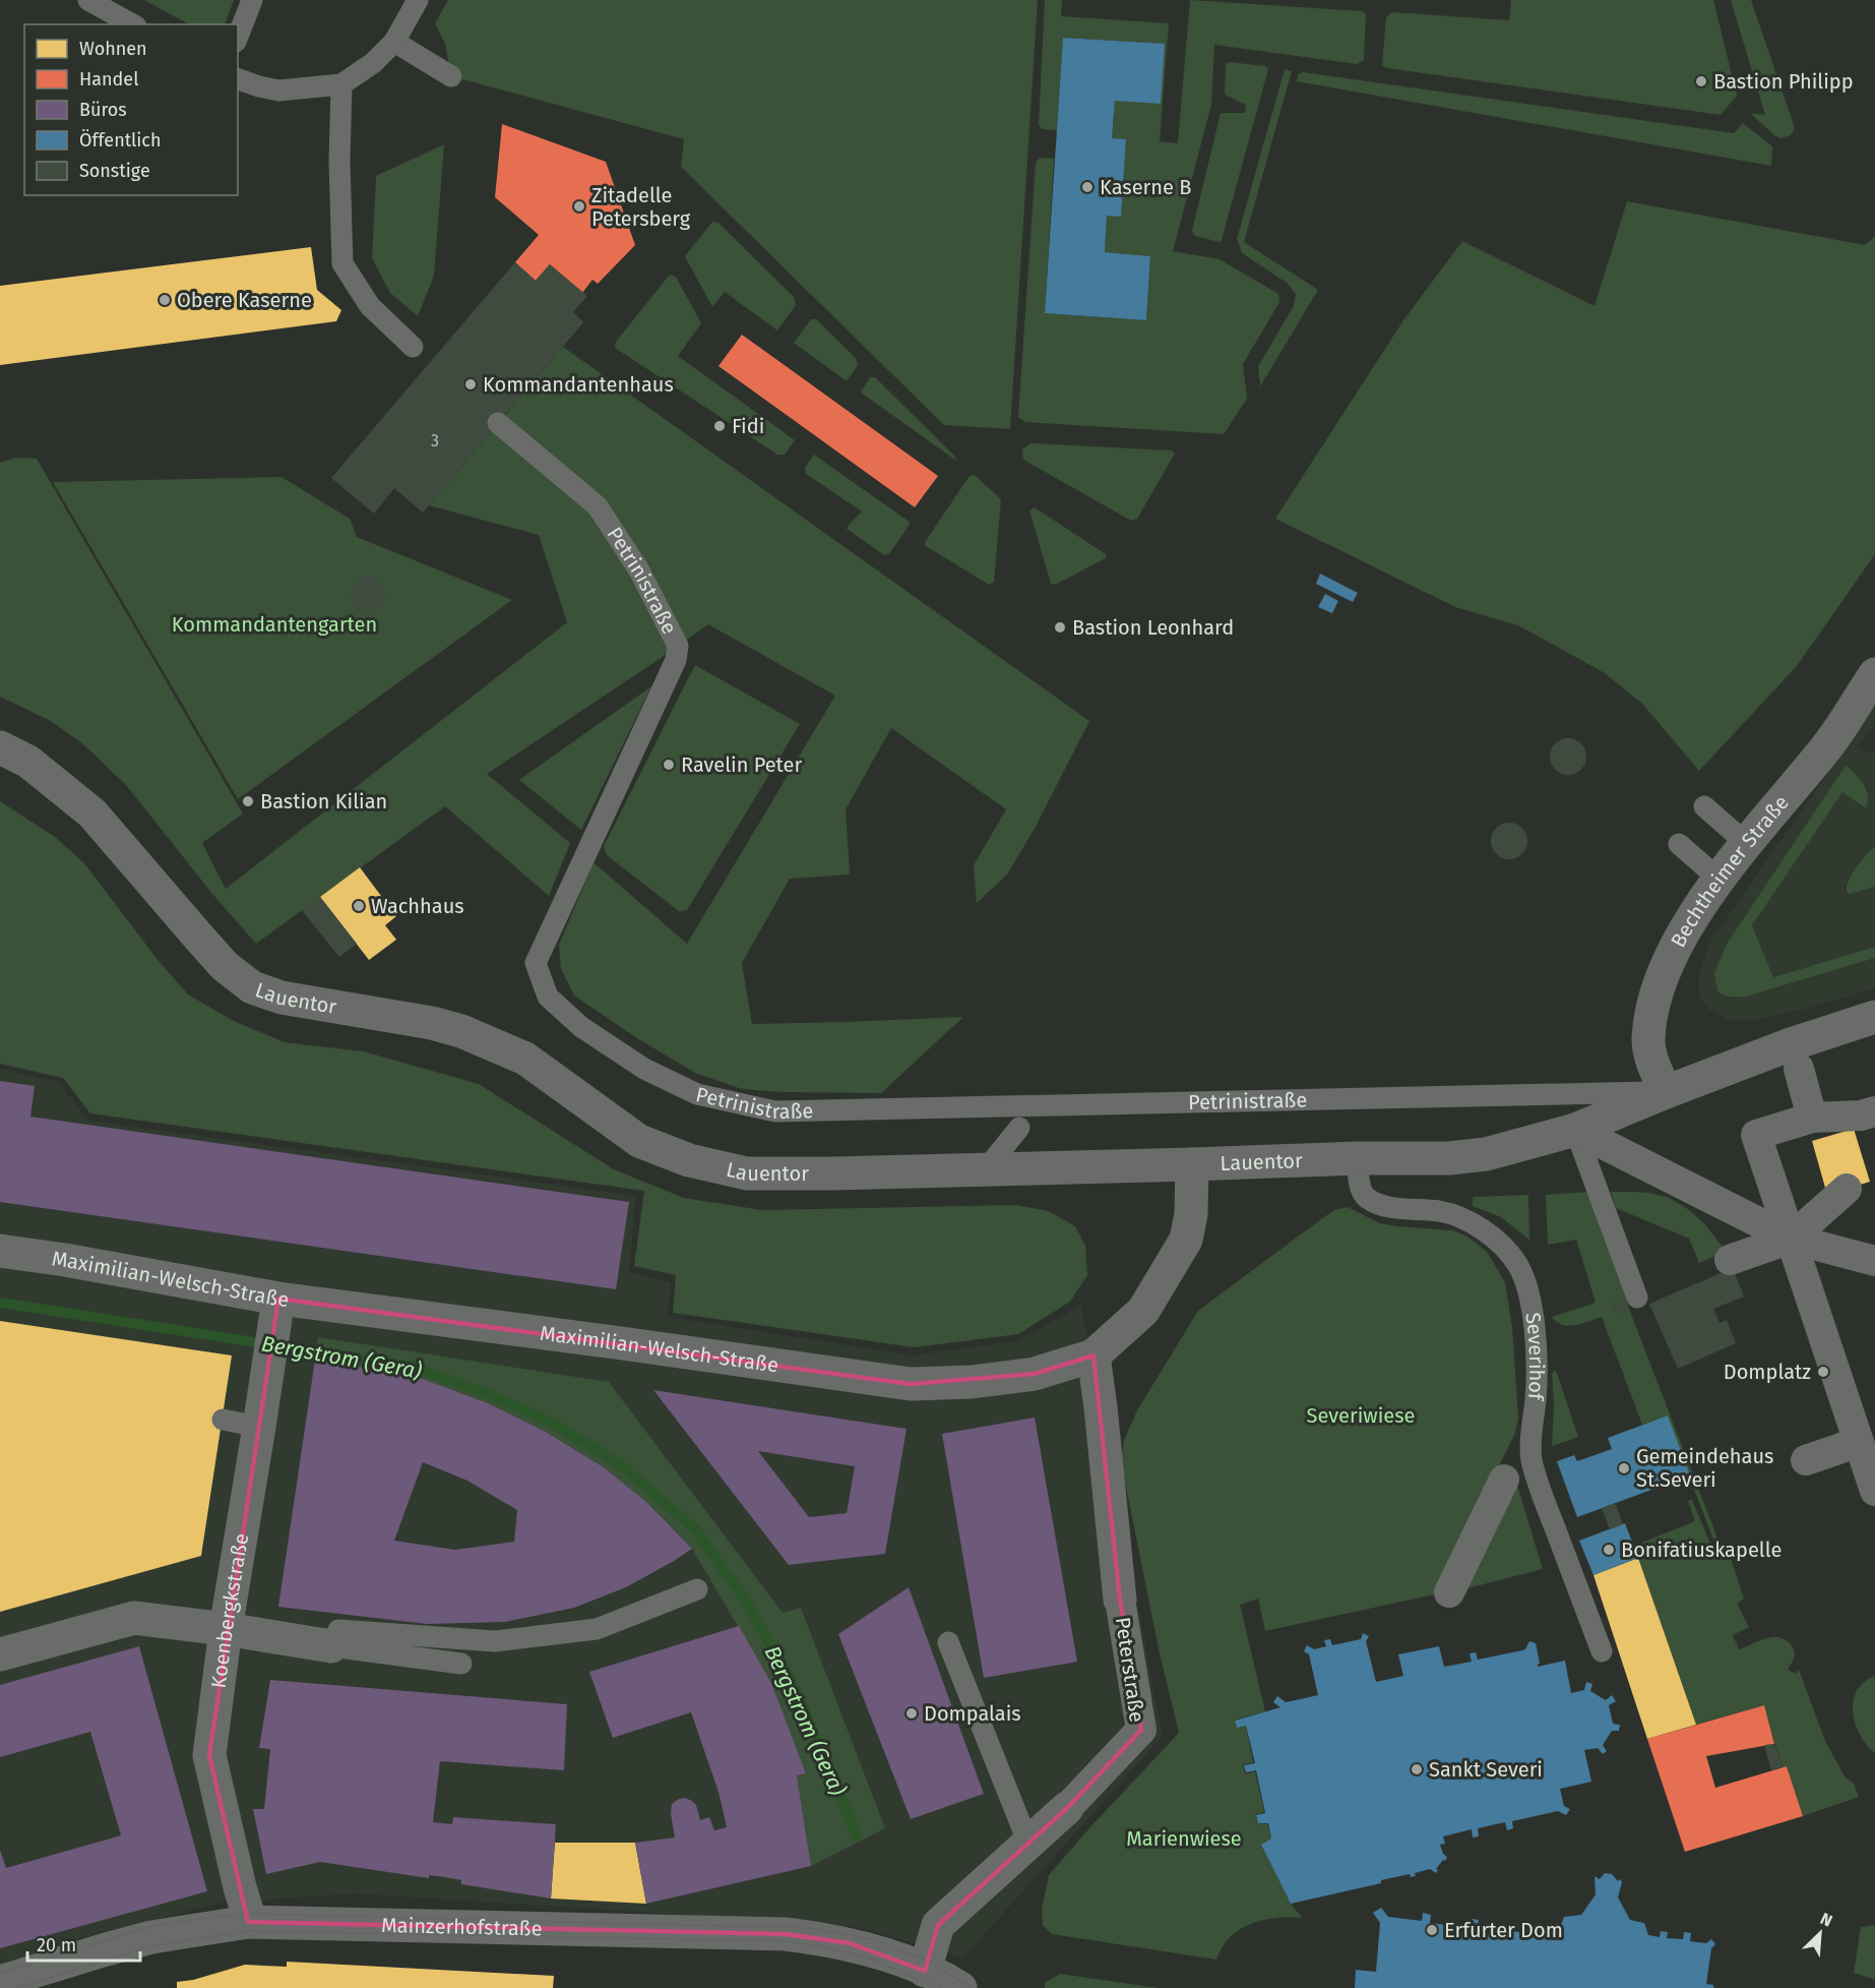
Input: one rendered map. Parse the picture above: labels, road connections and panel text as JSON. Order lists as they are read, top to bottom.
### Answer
{
  "streets": {
    "street": [
      "Bechtheimer Straße",
      "Lauentor",
      "Maximilian-Welsch-Straße",
      "Koenbergkstraße",
      "Peterstraße",
      "Mainzerhofstraße"
    ],
    "lane": ["Petrinistraße", "Severihof"]
  },
  "crossings": [
    ["Petrinistraße", "Bechtheimer Straße"],
    ["Petrinistraße", "Lauentor"],
    ["Bechtheimer Straße", "Lauentor"],
    ["Lauentor", "Maximilian-Welsch-Straße"],
    ["Lauentor", "Severihof"],
    ["Maximilian-Welsch-Straße", "Koenbergkstraße"],
    ["Maximilian-Welsch-Straße", "Peterstraße"],
    ["Koenbergkstraße", "Mainzerhofstraße"],
    ["Peterstraße", "Mainzerhofstraße"]
  ],
  "water": ["Bergstrom (Gera)"],
  "parks": ["Kommandantengarten", "Severiwiese", "Marienwiese"],
  "places": [
    "Bastion Philipp",
    "Kaserne B",
    "Zitadelle Petersberg",
    "Obere Kaserne",
    "Kommandantenhaus",
    "Fidi",
    "Bastion Leonhard",
    "Ravelin Peter",
    "Bastion Kilian",
    "Wachhaus",
    "Domplatz",
    "Gemeindehaus St.Severi",
    "Bonifatiuskapelle",
    "Dompalais",
    "Sankt Severi",
    "Erfurter Dom"
  ],
  "house_numbers": ["3"],
  "legend": [
    "Wohnen",
    "Handel",
    "Büros",
    "Öffentlich",
    "Sonstige"
  ],
  "scale_bar": "20 m",
  "north": "top right"
}
